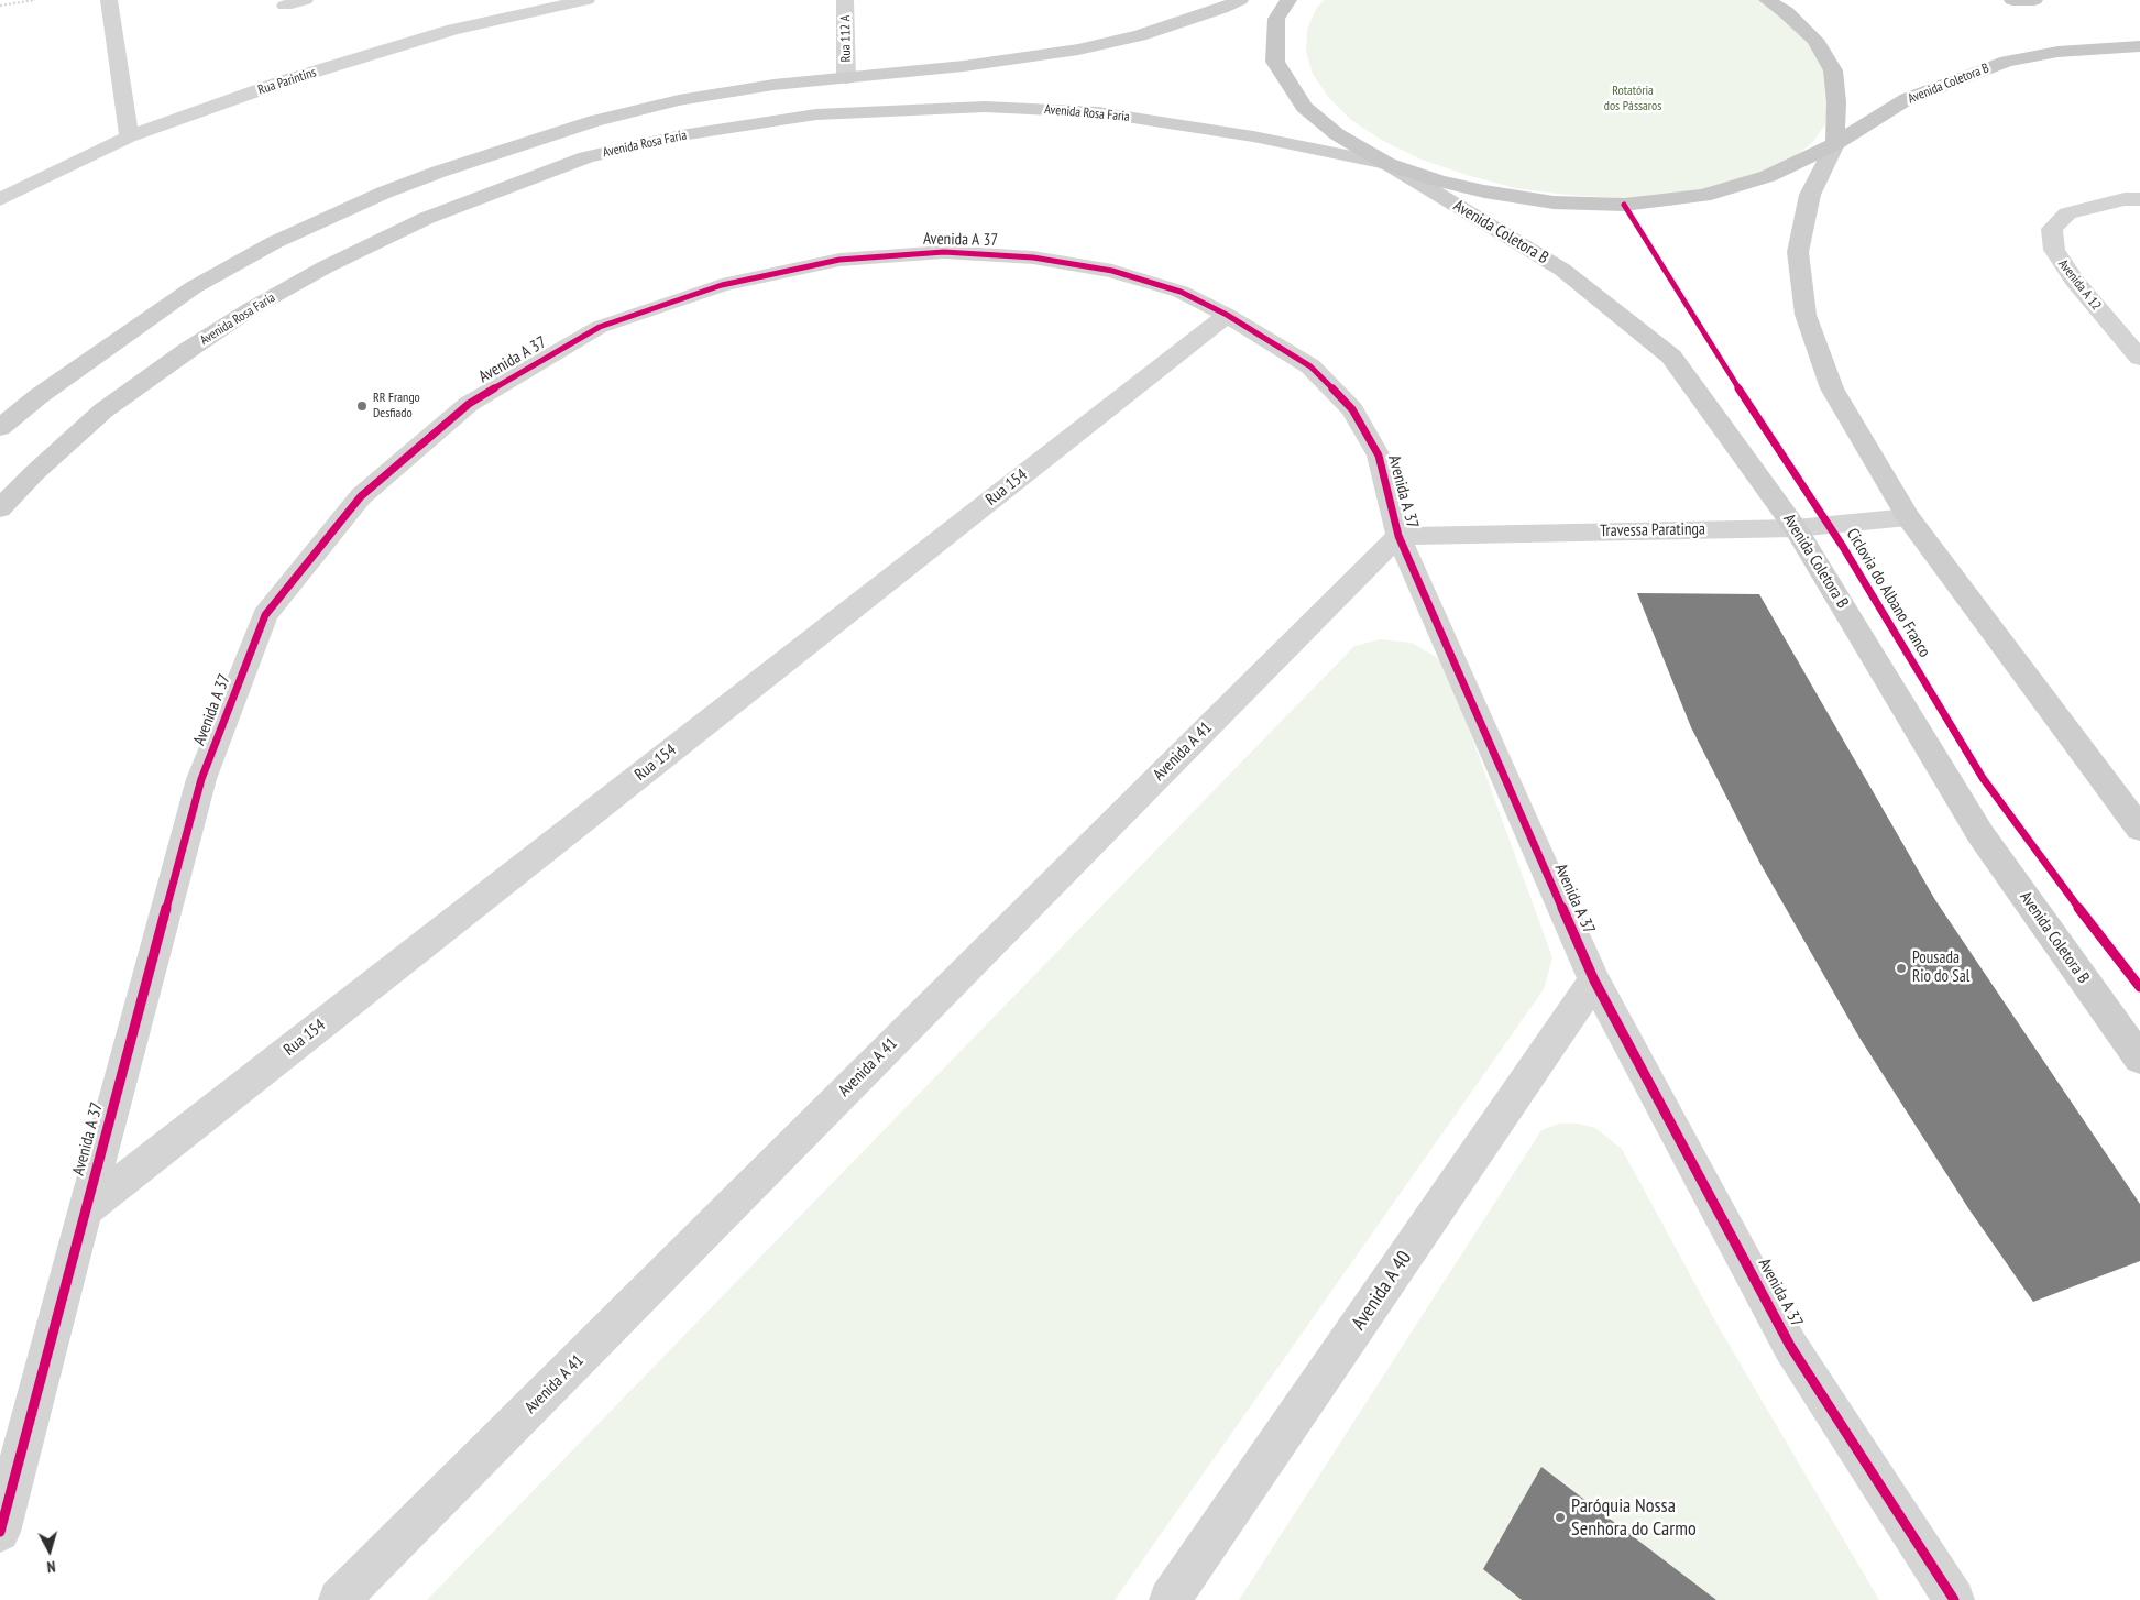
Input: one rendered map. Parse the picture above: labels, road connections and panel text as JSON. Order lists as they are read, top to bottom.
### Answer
{
  "streets": {
    "main road": ["Avenida Coletora B"],
    "street": [
      "Rua 112 A",
      "Rua Parintins",
      "Avenida Rosa Faria",
      "Avenida A 37",
      "Avenida A 12",
      "Rua 154",
      "Travessa Paratinga",
      "Avenida A 41",
      "Avenida A 40"
    ],
    "cycle path": ["Ciclovia do Albano Franco"]
  },
  "crossings": [
    ["Avenida Coletora B", "Avenida Rosa Faria"],
    ["Avenida Coletora B", "Travessa Paratinga"],
    ["Avenida A 37", "Rua 154"],
    ["Avenida A 37", "Travessa Paratinga"],
    ["Avenida A 37", "Avenida A 41"],
    ["Avenida A 37", "Avenida A 40"],
    ["Travessa Paratinga", "Avenida A 41"]
  ],
  "parks": ["Rotatória dos Pássaros"],
  "places": ["RR Frango Desfiado", "Pousada Rio do Sal", "Paróquia Nossa Senhora do Carmo"],
  "north": "bottom"
}
